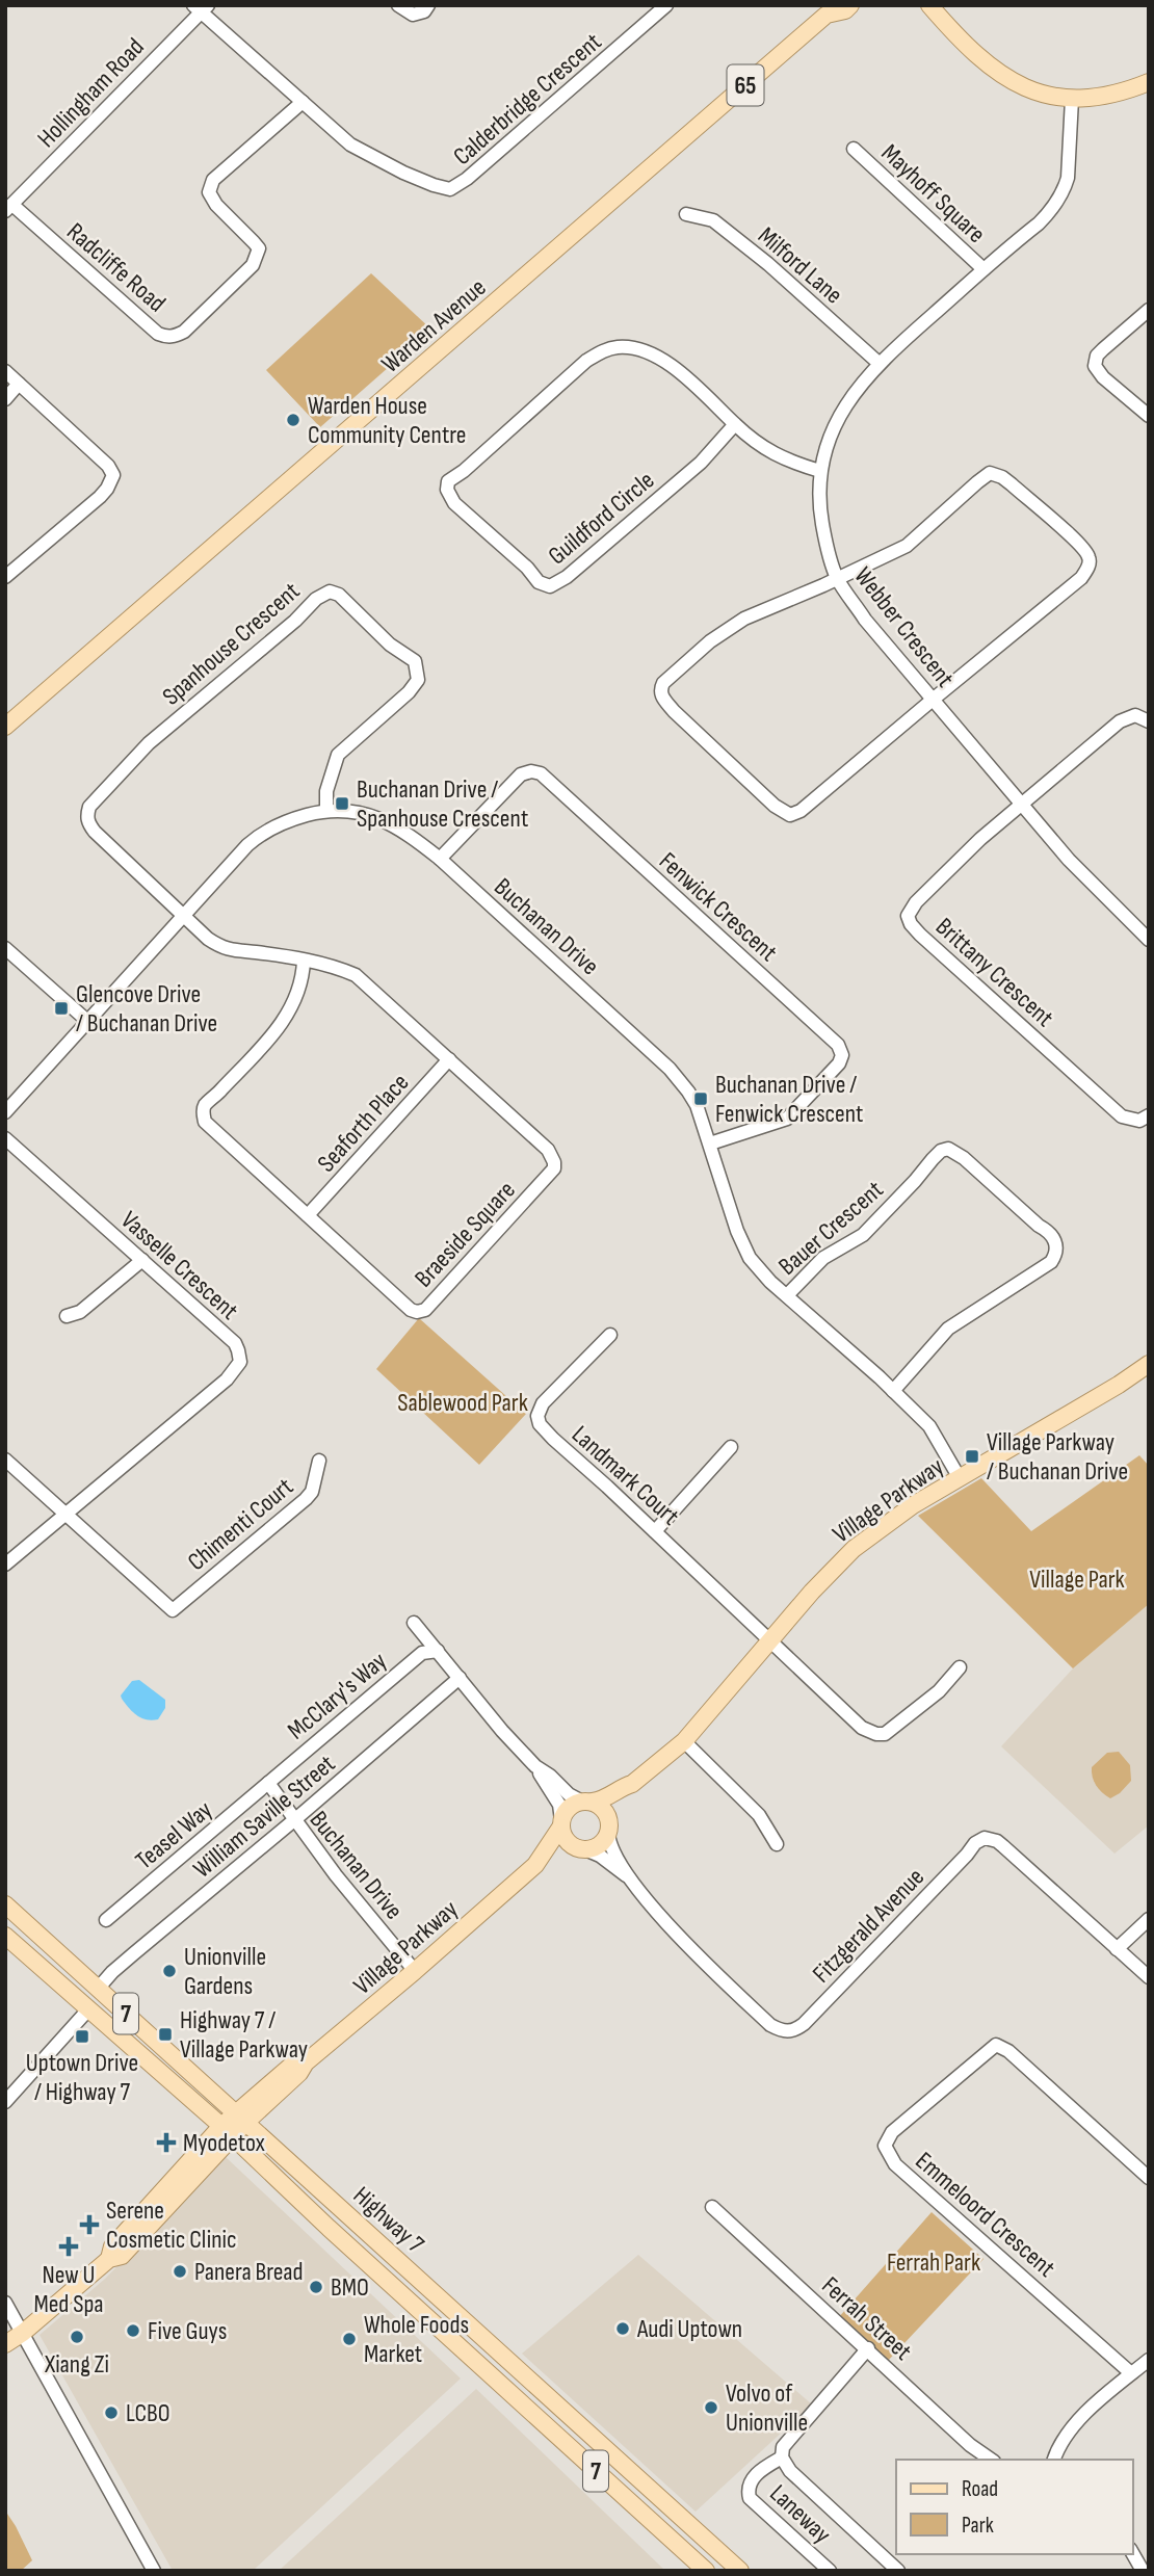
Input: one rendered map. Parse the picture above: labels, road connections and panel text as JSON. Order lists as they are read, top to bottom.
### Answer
{
  "streets": {
    "main road": [
      "65",
      "Warden Avenue",
      "Village Parkway",
      "7",
      "Highway 7"
    ],
    "street": [
      "Hollingham Road",
      "Calderbridge Crescent",
      "Mayhoff Square",
      "Milford Lane",
      "Radcliffe Road",
      "Guildford Circle",
      "Webber Crescent",
      "Spanhouse Crescent",
      "Fenwick Crescent",
      "Buchanan Drive",
      "Brittany Crescent",
      "Seaforth Place",
      "Bauer Crescent",
      "Braeside Square",
      "Vasselle Crescent",
      "Landmark Court",
      "Chimenti Court",
      "McClary's Way",
      "William Saville Street",
      "Teasel Way",
      "Fitzgerald Avenue",
      "Emmeloord Crescent",
      "Ferrah Street",
      "Laneway"
    ]
  },
  "crossings": [
    ["Hollingham Road", "Calderbridge Crescent"],
    ["Hollingham Road", "Radcliffe Road"],
    ["Calderbridge Crescent", "Radcliffe Road"],
    ["Mayhoff Square", "Webber Crescent"],
    ["Milford Lane", "Webber Crescent"],
    ["Guildford Circle", "Webber Crescent"],
    ["Webber Crescent", "Brittany Crescent"],
    ["Spanhouse Crescent", "Buchanan Drive"],
    ["Spanhouse Crescent", "Braeside Square"],
    ["Fenwick Crescent", "Buchanan Drive"],
    ["Buchanan Drive", "Bauer Crescent"],
    ["Buchanan Drive", "Braeside Square"],
    ["Buchanan Drive", "Village Parkway"],
    ["Buchanan Drive", "McClary's Way"],
    ["Buchanan Drive", "William Saville Street"],
    ["Buchanan Drive", "Teasel Way"],
    ["Seaforth Place", "Braeside Square"],
    ["Vasselle Crescent", "Chimenti Court"],
    ["Landmark Court", "Village Parkway"],
    ["Village Parkway", "Fitzgerald Avenue"],
    ["Village Parkway", "Highway 7"],
    ["McClary's Way", "Teasel Way"],
    ["William Saville Street", "Highway 7"]
  ],
  "parks": ["Sablewood Park", "Village Park", "Ferrah Park"],
  "places": {
    "other": [
      "Warden House Community Centre",
      "Unionville Gardens",
      "Panera Bread",
      "BMO",
      "Audi Uptown",
      "Five Guys",
      "Xiang Zi",
      "Whole Foods Market",
      "Volvo of Unionville",
      "LCBO"
    ],
    "transit": [
      "Buchanan Drive / Spanhouse Crescent",
      "Glencove Drive / Buchanan Drive",
      "Buchanan Drive / Fenwick Crescent",
      "Village Parkway / Buchanan Drive",
      "Highway 7 / Village Parkway",
      "Uptown Drive / Highway 7"
    ],
    "health": ["Myodetox", "Serene Cosmetic Clinic", "New U Med Spa"]
  },
  "legend": ["Road", "Park"]
}
